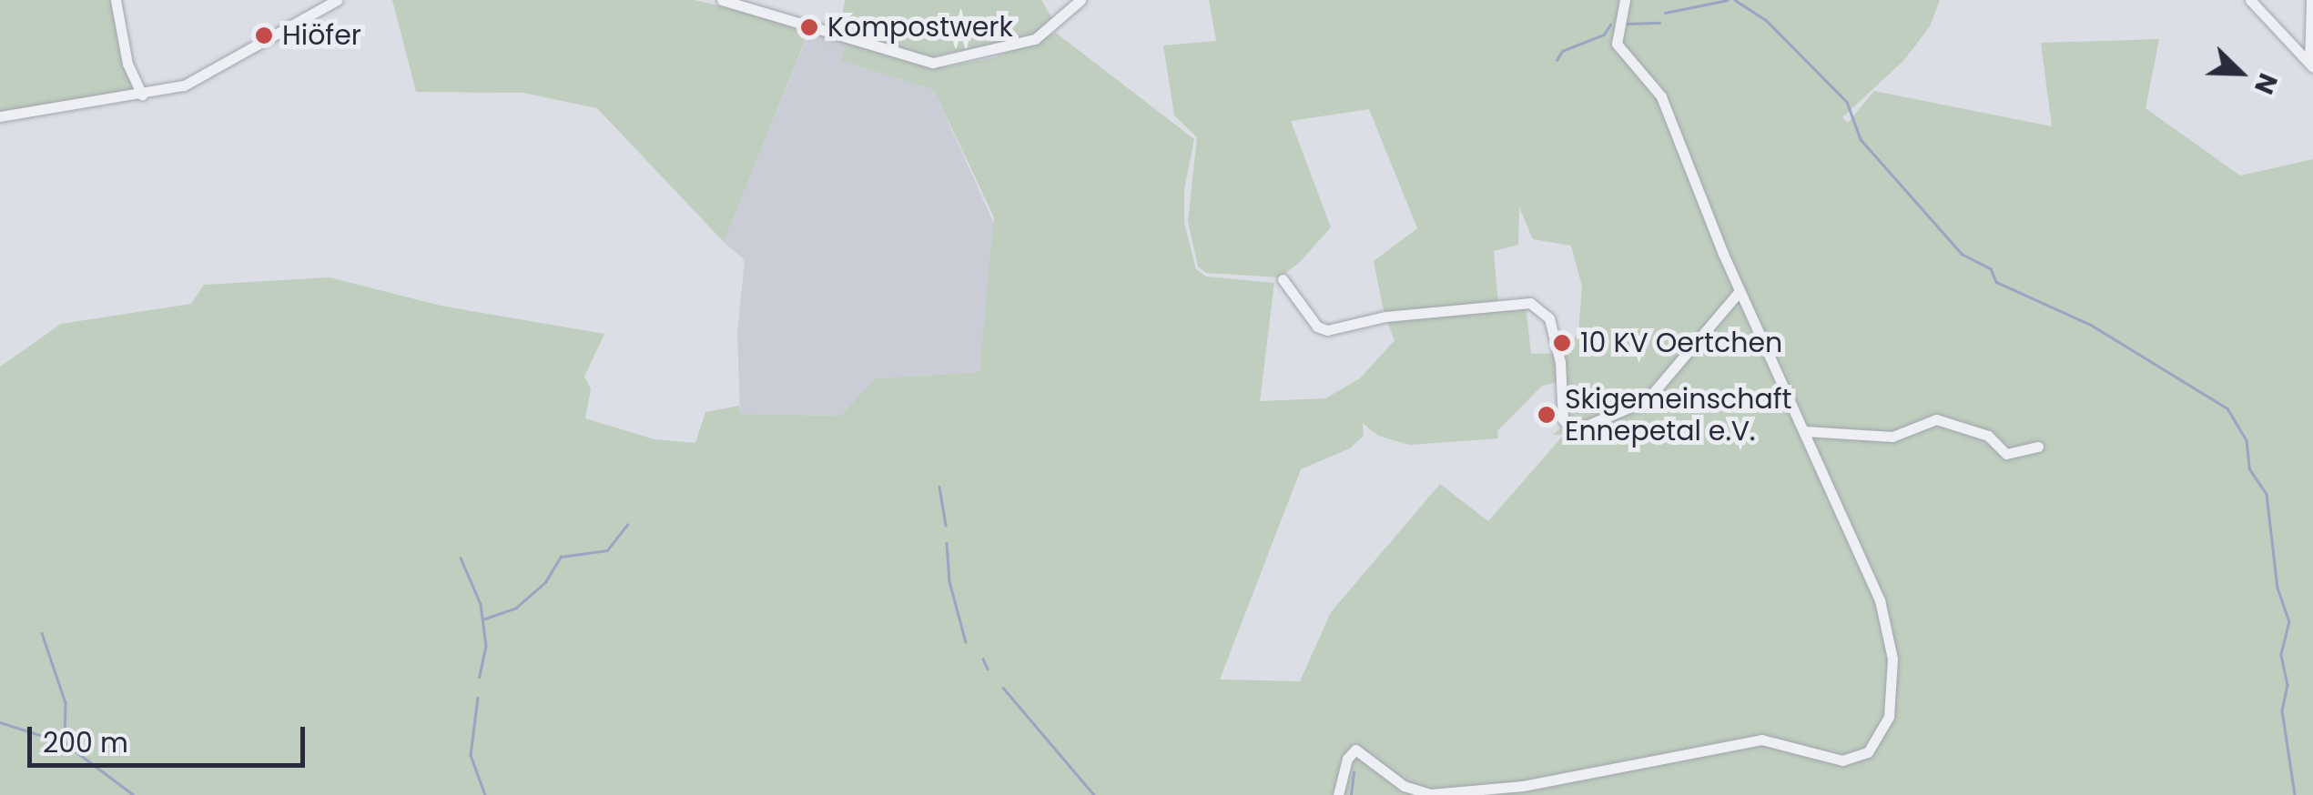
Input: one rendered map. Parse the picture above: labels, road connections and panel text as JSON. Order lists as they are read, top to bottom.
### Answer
{
  "places": [
    "Kompostwerk",
    "Hiöfer",
    "10 KV Oertchen",
    "Skigemeinschaft Ennepetal e.V."
  ],
  "scale_bar": "200 m",
  "north": "bottom right"
}
